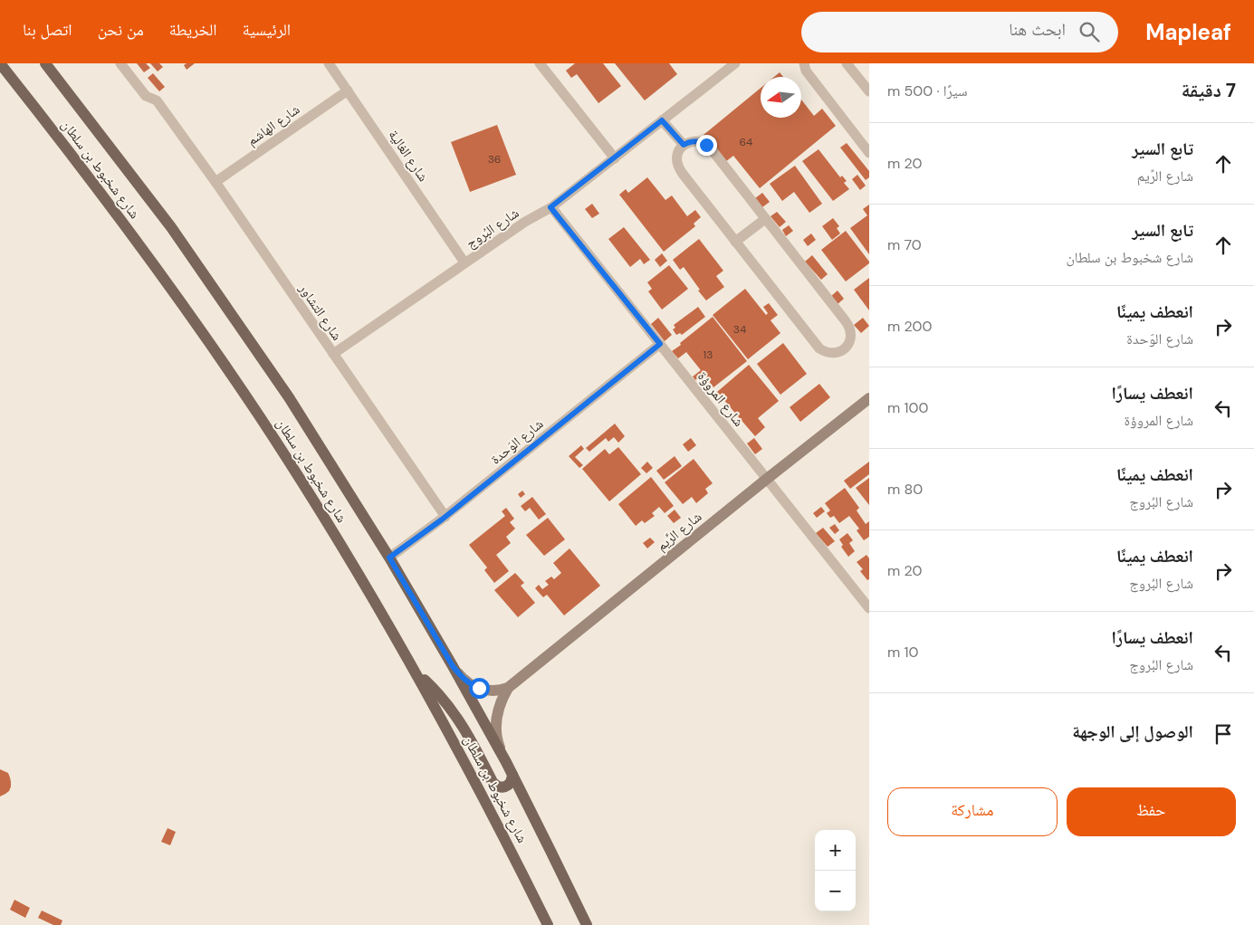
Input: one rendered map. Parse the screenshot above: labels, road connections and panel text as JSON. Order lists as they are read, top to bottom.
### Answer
{
  "streets": {
    "main road": ["شارع شخبوط بن سلطان"],
    "street": [
      "شارع الهاشم",
      "شارع الغالية",
      "شارع البُروج",
      "شارع التشاور",
      "شارع المروؤة",
      "شارع الوَحدة",
      "شارع الرِّيم"
    ]
  },
  "crossings": [
    ["شارع الهاشم", "شارع الغالية"],
    ["شارع الهاشم", "شارع التشاور"],
    ["شارع الغالية", "شارع البُروج"],
    ["شارع شخبوط بن سلطان", "شارع الوَحدة"],
    ["شارع شخبوط بن سلطان", "شارع الرِّيم"],
    ["شارع البُروج", "شارع التشاور"],
    ["شارع البُروج", "شارع المروؤة"],
    ["شارع التشاور", "شارع الوَحدة"],
    ["شارع المروؤة", "شارع الوَحدة"],
    ["شارع المروؤة", "شارع الرِّيم"]
  ],
  "house_numbers": [
    "64",
    "36",
    "34",
    "13"
  ],
  "north": "left",
  "page": {
    "header": "Mapleaf",
    "search": "ابحث هنا",
    "nav": [
      "الرئيسية",
      "الخريطة",
      "من نحن",
      "اتصل بنا"
    ],
    "heading": ["7 دقيقة", "سيرًا · 500 m"],
    "list": [
      ["تابع السير", "شارع الرِّيم", "20 m"],
      ["تابع السير", "شارع شخبوط بن سلطان", "70 m"],
      ["انعطف يمينًا", "شارع الوَحدة", "200 m"],
      ["انعطف يسارًا", "شارع المروؤة", "100 m"],
      ["انعطف يمينًا", "شارع البُروج", "80 m"],
      ["انعطف يمينًا", "شارع البُروج", "20 m"],
      ["انعطف يسارًا", "شارع البُروج", "10 m"],
      "الوصول إلى الوجهة"
    ],
    "buttons": ["حفظ", "مشاركة"],
    "map_buttons": ["+", "−"]
  }
}
